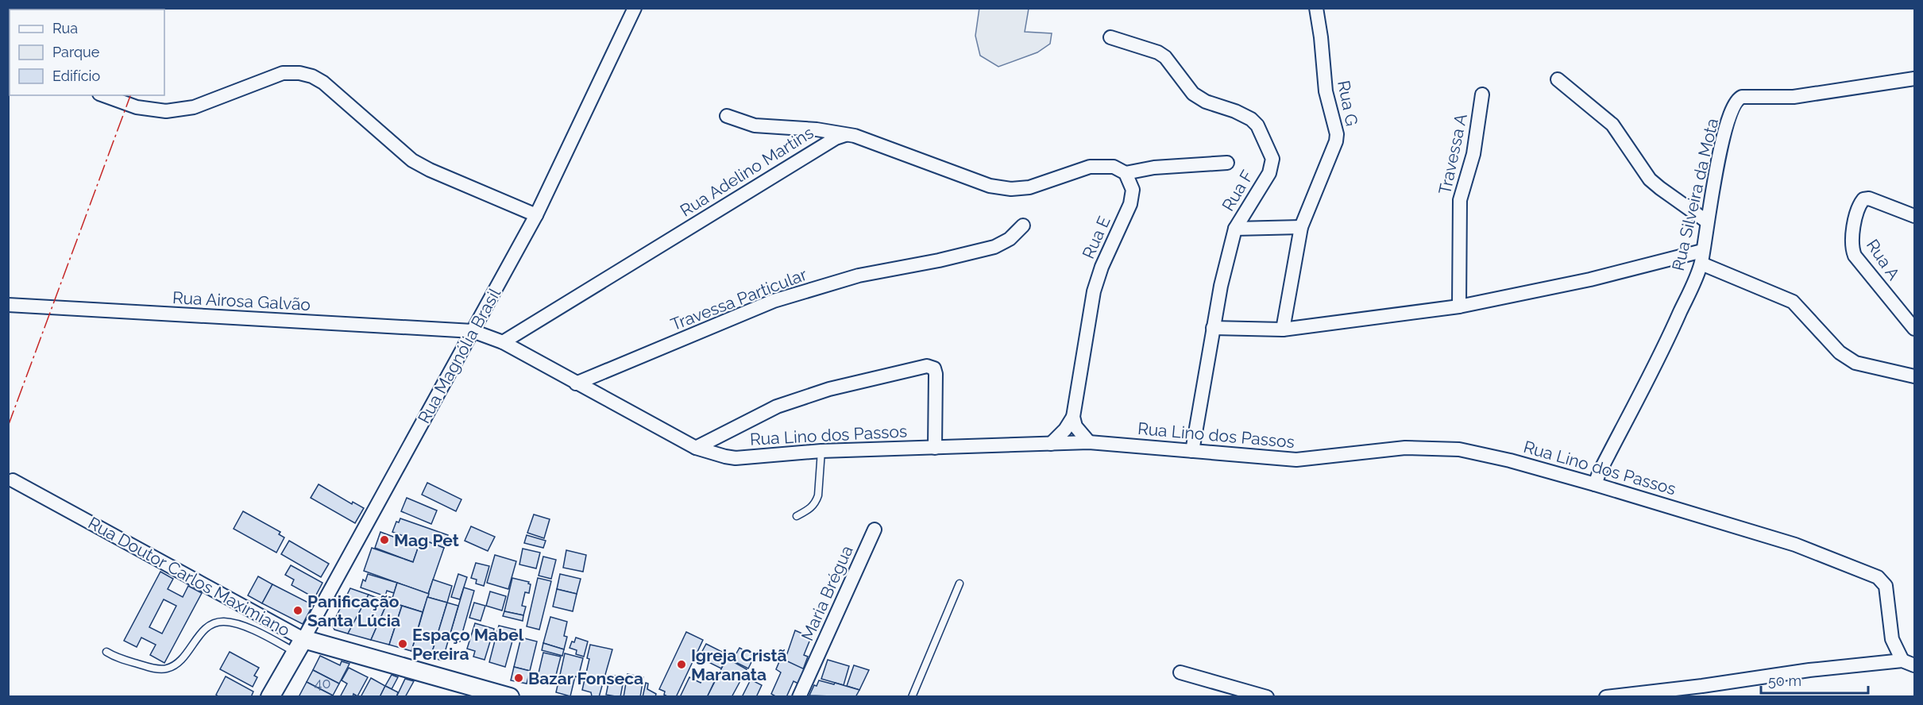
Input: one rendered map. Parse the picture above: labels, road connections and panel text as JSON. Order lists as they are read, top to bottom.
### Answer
{
  "streets": {
    "main road": ["Rua Magnólia Brasil", "Rua Doutor Carlos Maximiano"],
    "street": [
      "Rua G",
      "Travessa A",
      "Rua Adelino Martins",
      "Rua F",
      "Rua Silveira da Mota",
      "Rua E",
      "Rua A",
      "Travessa Particular",
      "Rua Airosa Galvão",
      "Rua Lino dos Passos",
      "Maria Brégua"
    ]
  },
  "crossings": [
    ["Rua Adelino Martins", "Rua Lino dos Passos"],
    ["Rua F", "Rua Lino dos Passos"],
    ["Rua Silveira da Mota", "Rua Lino dos Passos"],
    ["Rua E", "Rua Lino dos Passos"],
    ["Travessa Particular", "Rua Lino dos Passos"],
    ["Rua Airosa Galvão", "Rua Magnólia Brasil"],
    ["Rua Airosa Galvão", "Rua Lino dos Passos"],
    ["Rua Magnólia Brasil", "Rua Lino dos Passos"],
    ["Rua Magnólia Brasil", "Rua Doutor Carlos Maximiano"]
  ],
  "places": [
    "Mag Pet",
    "Panificação Santa Lúcia",
    "Espaço Mabel Pereira",
    "Igreja Cristã Maranata",
    "Bazar Fonseca"
  ],
  "house_numbers": ["40"],
  "legend": ["Rua", "Parque", "Edifício"],
  "scale_bar": "50 m"
}
